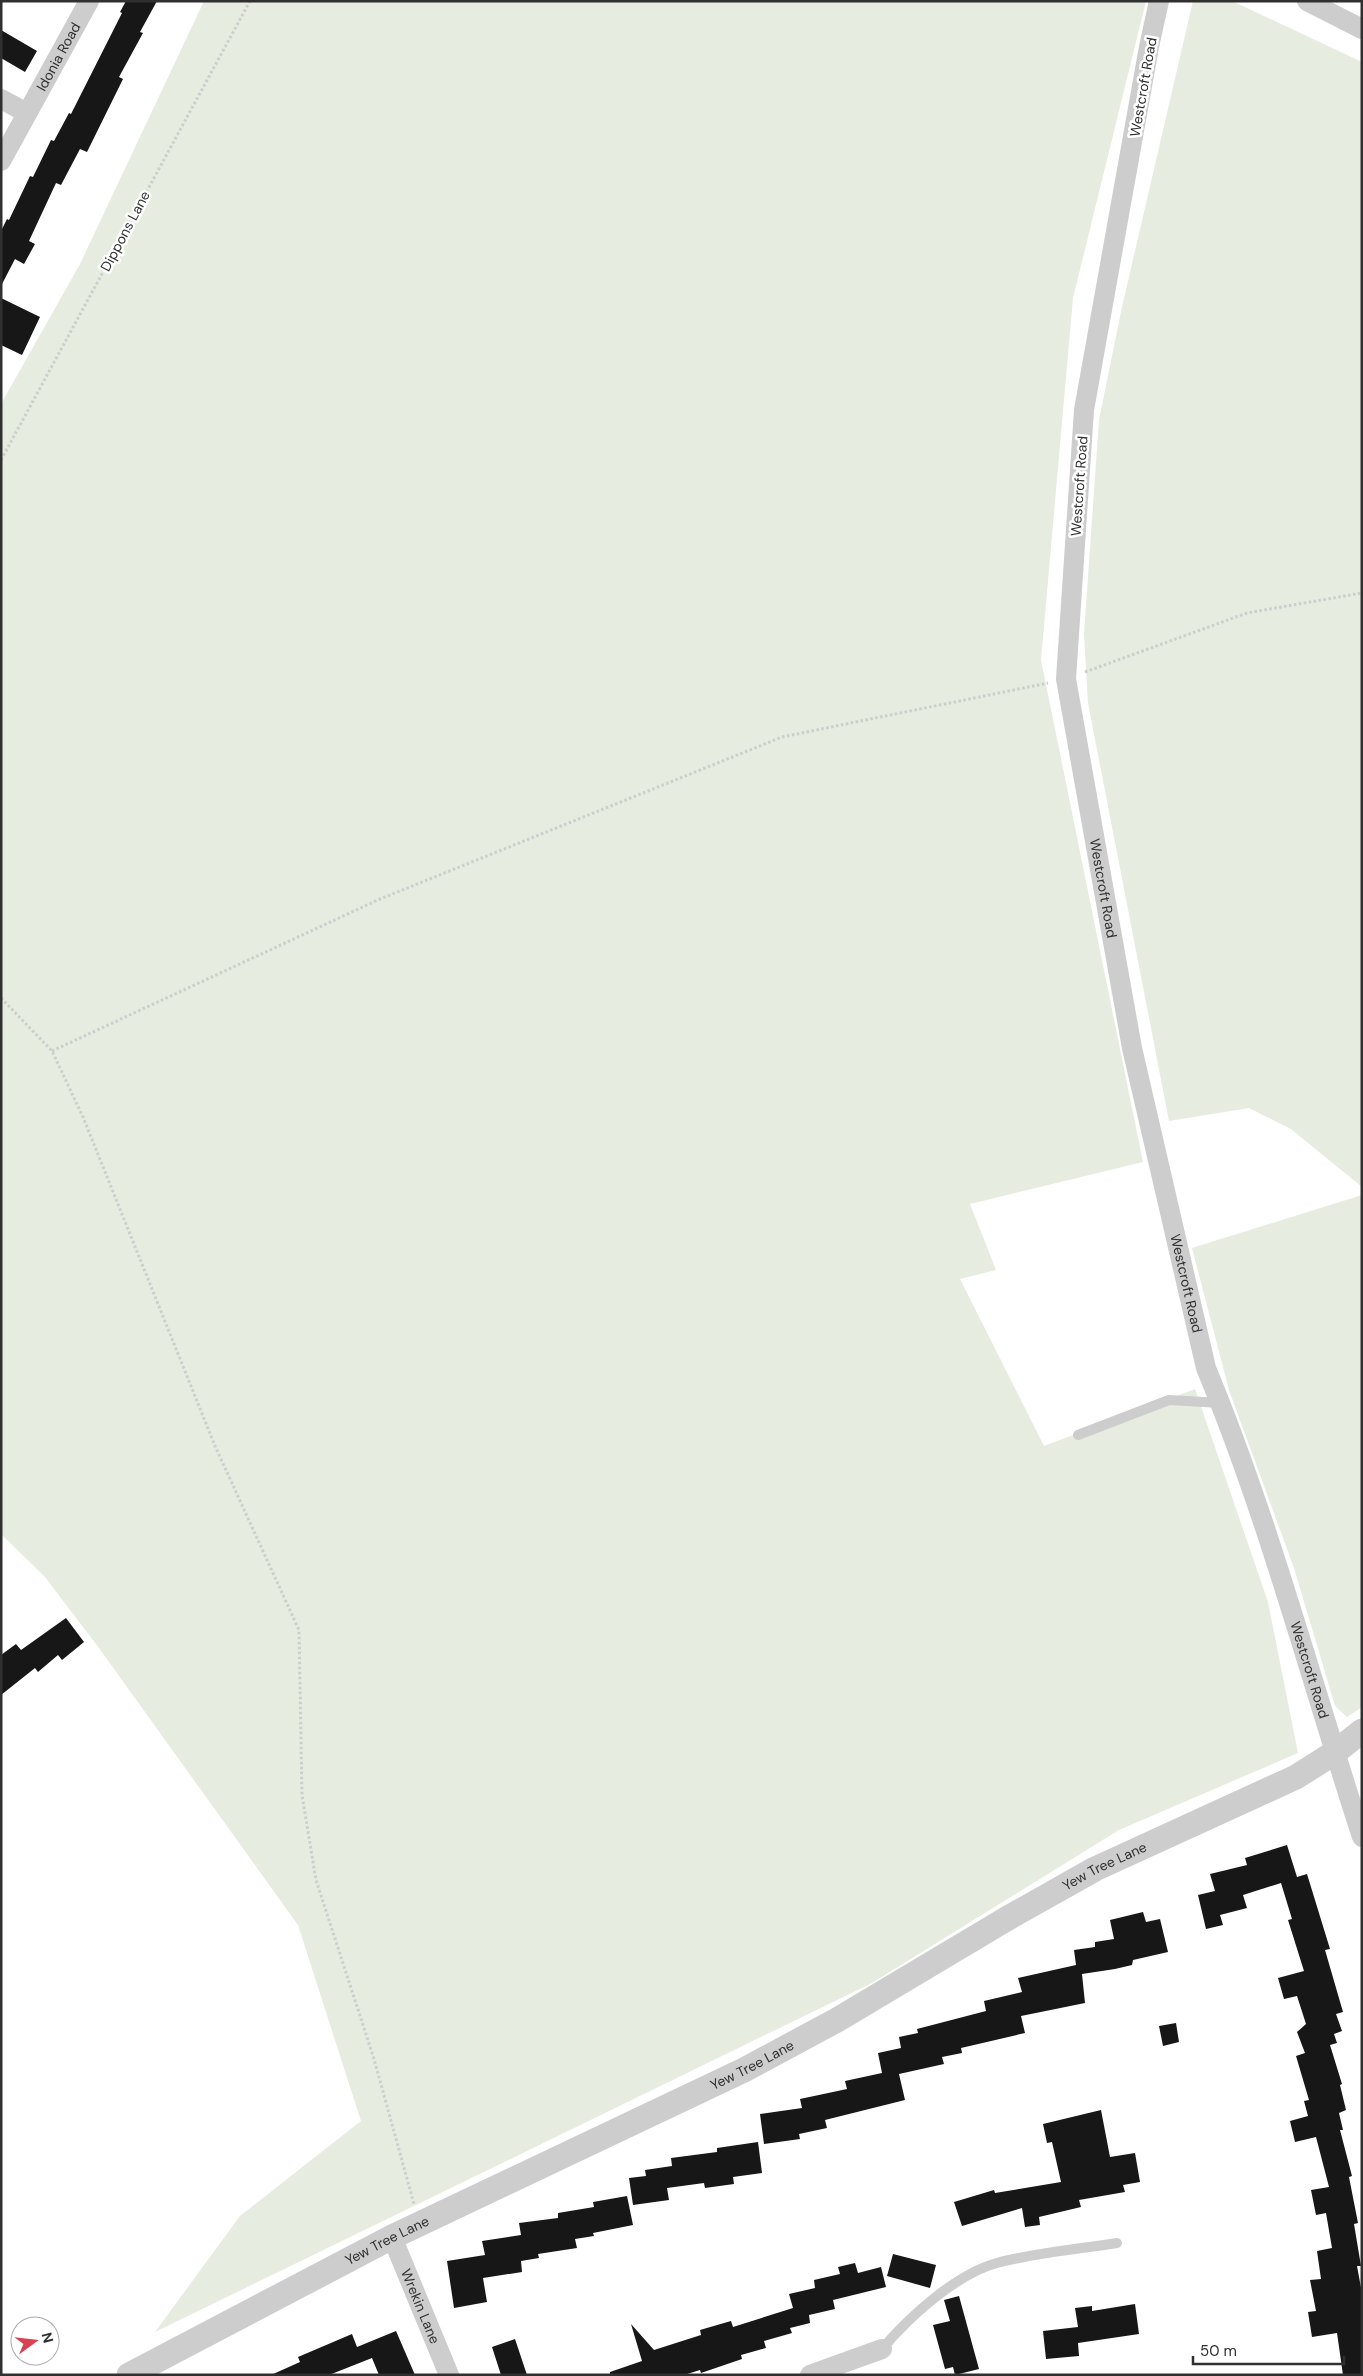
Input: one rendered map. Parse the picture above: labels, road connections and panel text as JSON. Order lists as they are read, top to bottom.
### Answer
{
  "streets": {
    "street": [
      "Idonia Road",
      "Westcroft Road",
      "Yew Tree Lane",
      "Wrekin Lane"
    ],
    "path": ["Dippons Lane"]
  },
  "crossings": [
    ["Westcroft Road", "Yew Tree Lane"],
    ["Yew Tree Lane", "Wrekin Lane"]
  ],
  "scale_bar": "50 m",
  "north": "right"
}
